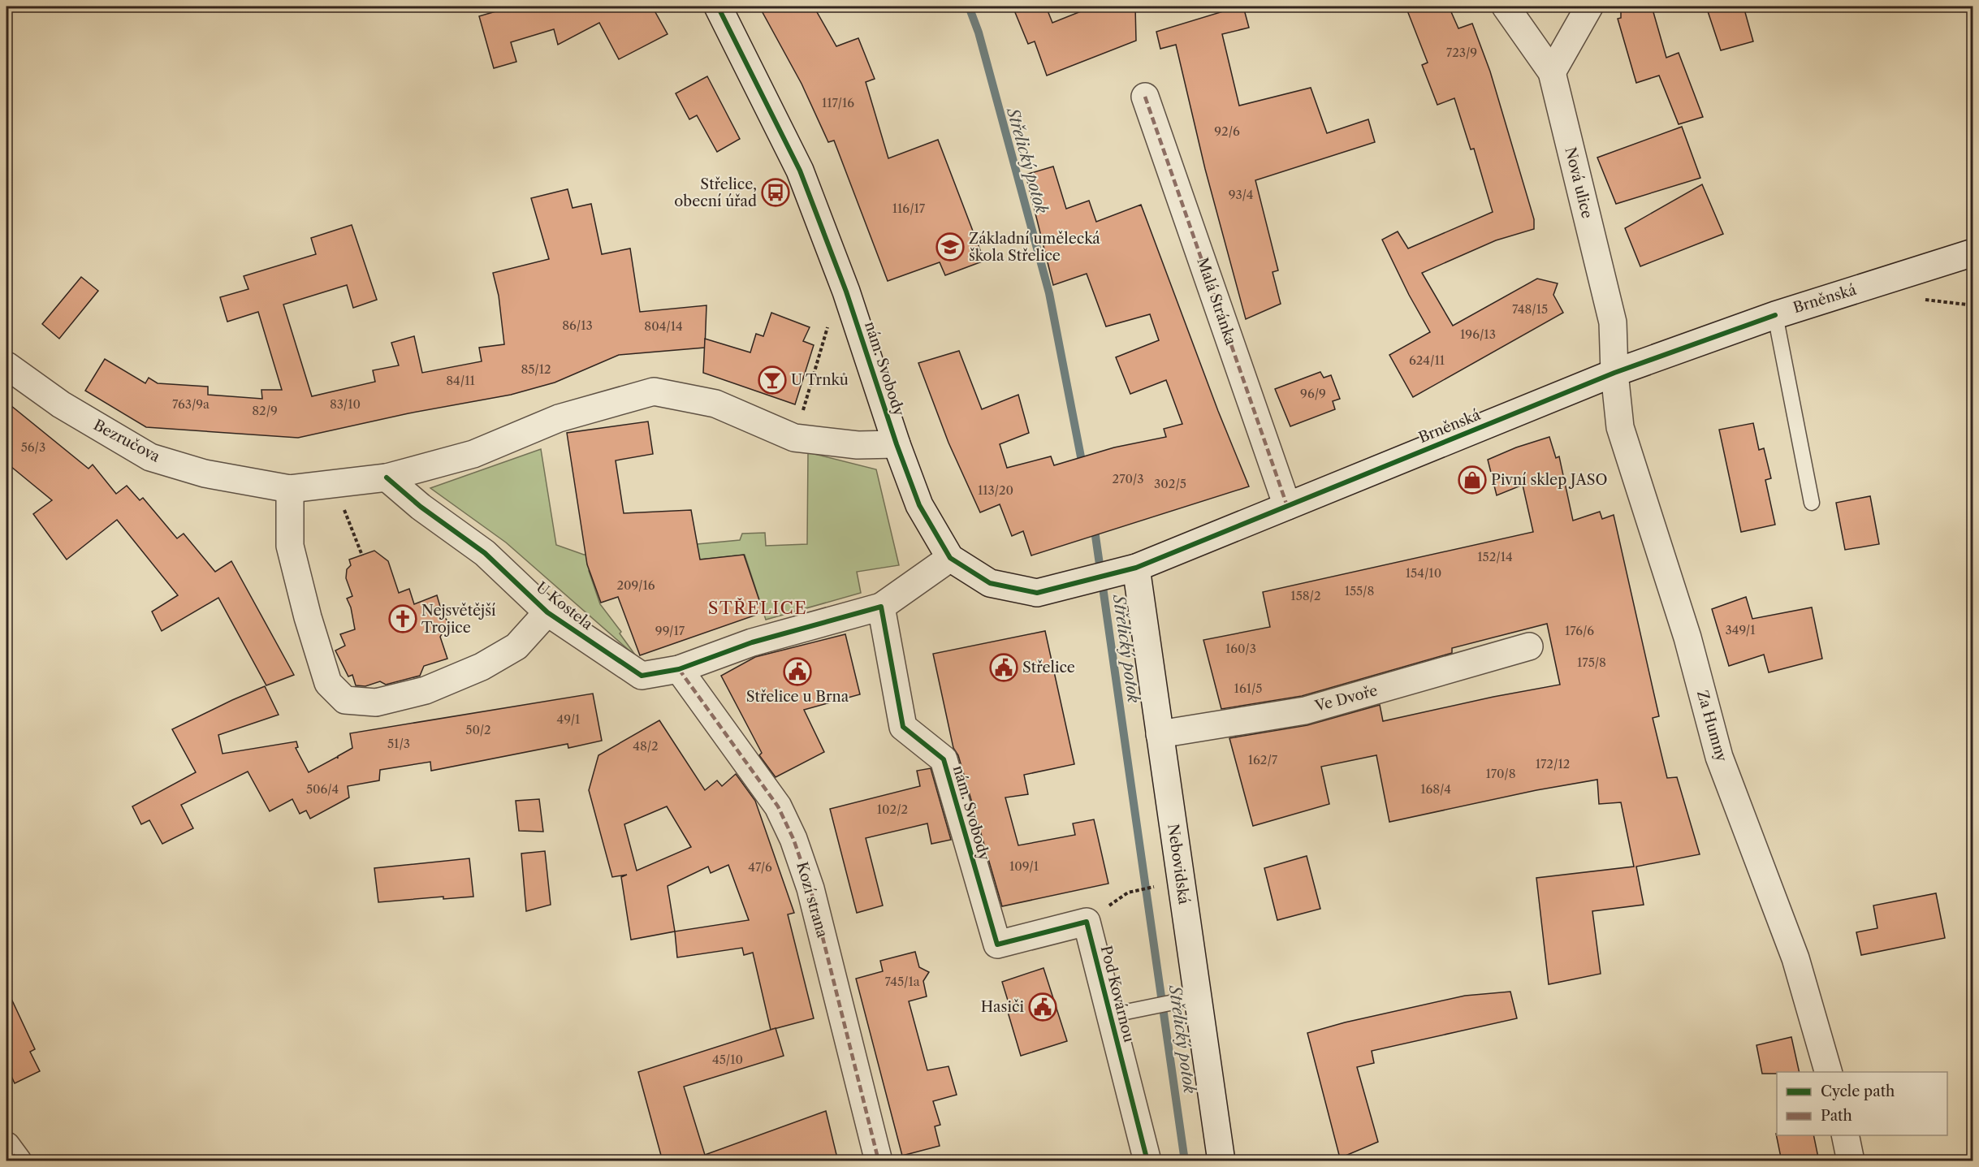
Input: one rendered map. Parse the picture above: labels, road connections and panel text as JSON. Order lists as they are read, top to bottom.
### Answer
{
  "streets": {
    "street": [
      "Nová ulice",
      "Brněnská",
      "Malá Stránka",
      "nám. Svobody",
      "Bezručova",
      "U Kostela",
      "Ve Dvoře",
      "Za Humny",
      "Nebovidská",
      "Kozí strana",
      "Pod Kovárnou"
    ]
  },
  "crossings": [
    ["Nová ulice", "Brněnská"],
    ["Nová ulice", "Za Humny"],
    ["Brněnská", "Malá Stránka"],
    ["Brněnská", "nám. Svobody"],
    ["Brněnská", "Za Humny"],
    ["Brněnská", "Nebovidská"],
    ["nám. Svobody", "U Kostela"],
    ["nám. Svobody", "Nebovidská"],
    ["nám. Svobody", "Pod Kovárnou"],
    ["Bezručova", "U Kostela"],
    ["U Kostela", "Kozí strana"],
    ["Ve Dvoře", "Nebovidská"]
  ],
  "districts": ["STŘELICE"],
  "water": ["Střelický potok"],
  "places": {
    "bus stop": ["Střelice, obecní úřad"],
    "school or university": ["Základní umělecká škola Střelice"],
    "bar": ["U Trnků"],
    "shop": ["Pivní sklep JASO"],
    "church": ["Nejsvětější Trojice"],
    "public building": ["Střelice", "Střelice u Brna", "Hasiči"]
  },
  "house_numbers": [
    "723/9",
    "117/16",
    "92/6",
    "93/4",
    "116/17",
    "748/15",
    "86/13",
    "804/14",
    "196/13",
    "624/11",
    "85/12",
    "84/11",
    "96/9",
    "763/9a",
    "83/10",
    "82/9",
    "56/3",
    "270/3",
    "302/5",
    "113/20",
    "152/14",
    "154/10",
    "209/16",
    "155/8",
    "158/2",
    "349/1",
    "99/17",
    "176/6",
    "160/3",
    "175/8",
    "161/5",
    "49/1",
    "50/2",
    "51/3",
    "48/2",
    "162/7",
    "172/12",
    "170/8",
    "506/4",
    "168/4",
    "102/2",
    "109/1",
    "47/6",
    "745/1a",
    "45/10"
  ],
  "legend": ["Cycle path", "Path"]
}
